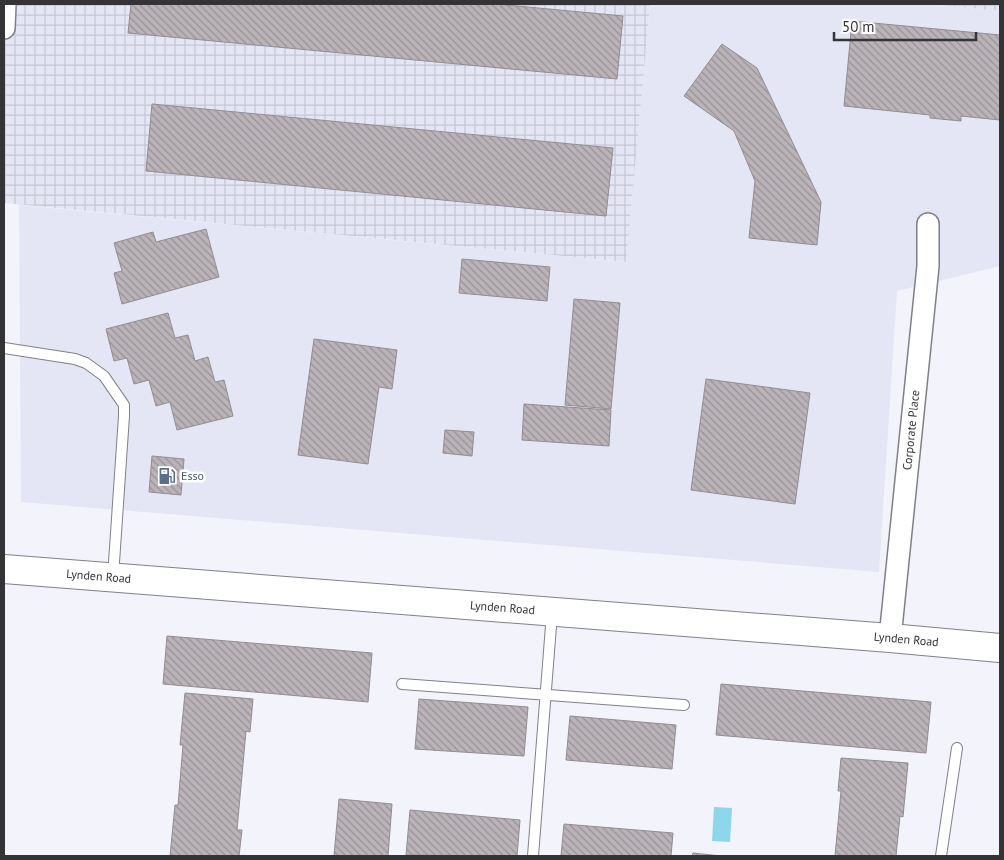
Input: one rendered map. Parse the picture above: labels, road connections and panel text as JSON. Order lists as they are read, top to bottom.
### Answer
{
  "streets": {
    "main road": ["Lynden Road"],
    "street": ["Corporate Place"]
  },
  "crossings": [
    ["Corporate Place", "Lynden Road"]
  ],
  "places": {
    "fuel station": ["Esso"]
  },
  "scale_bar": "50 m"
}
